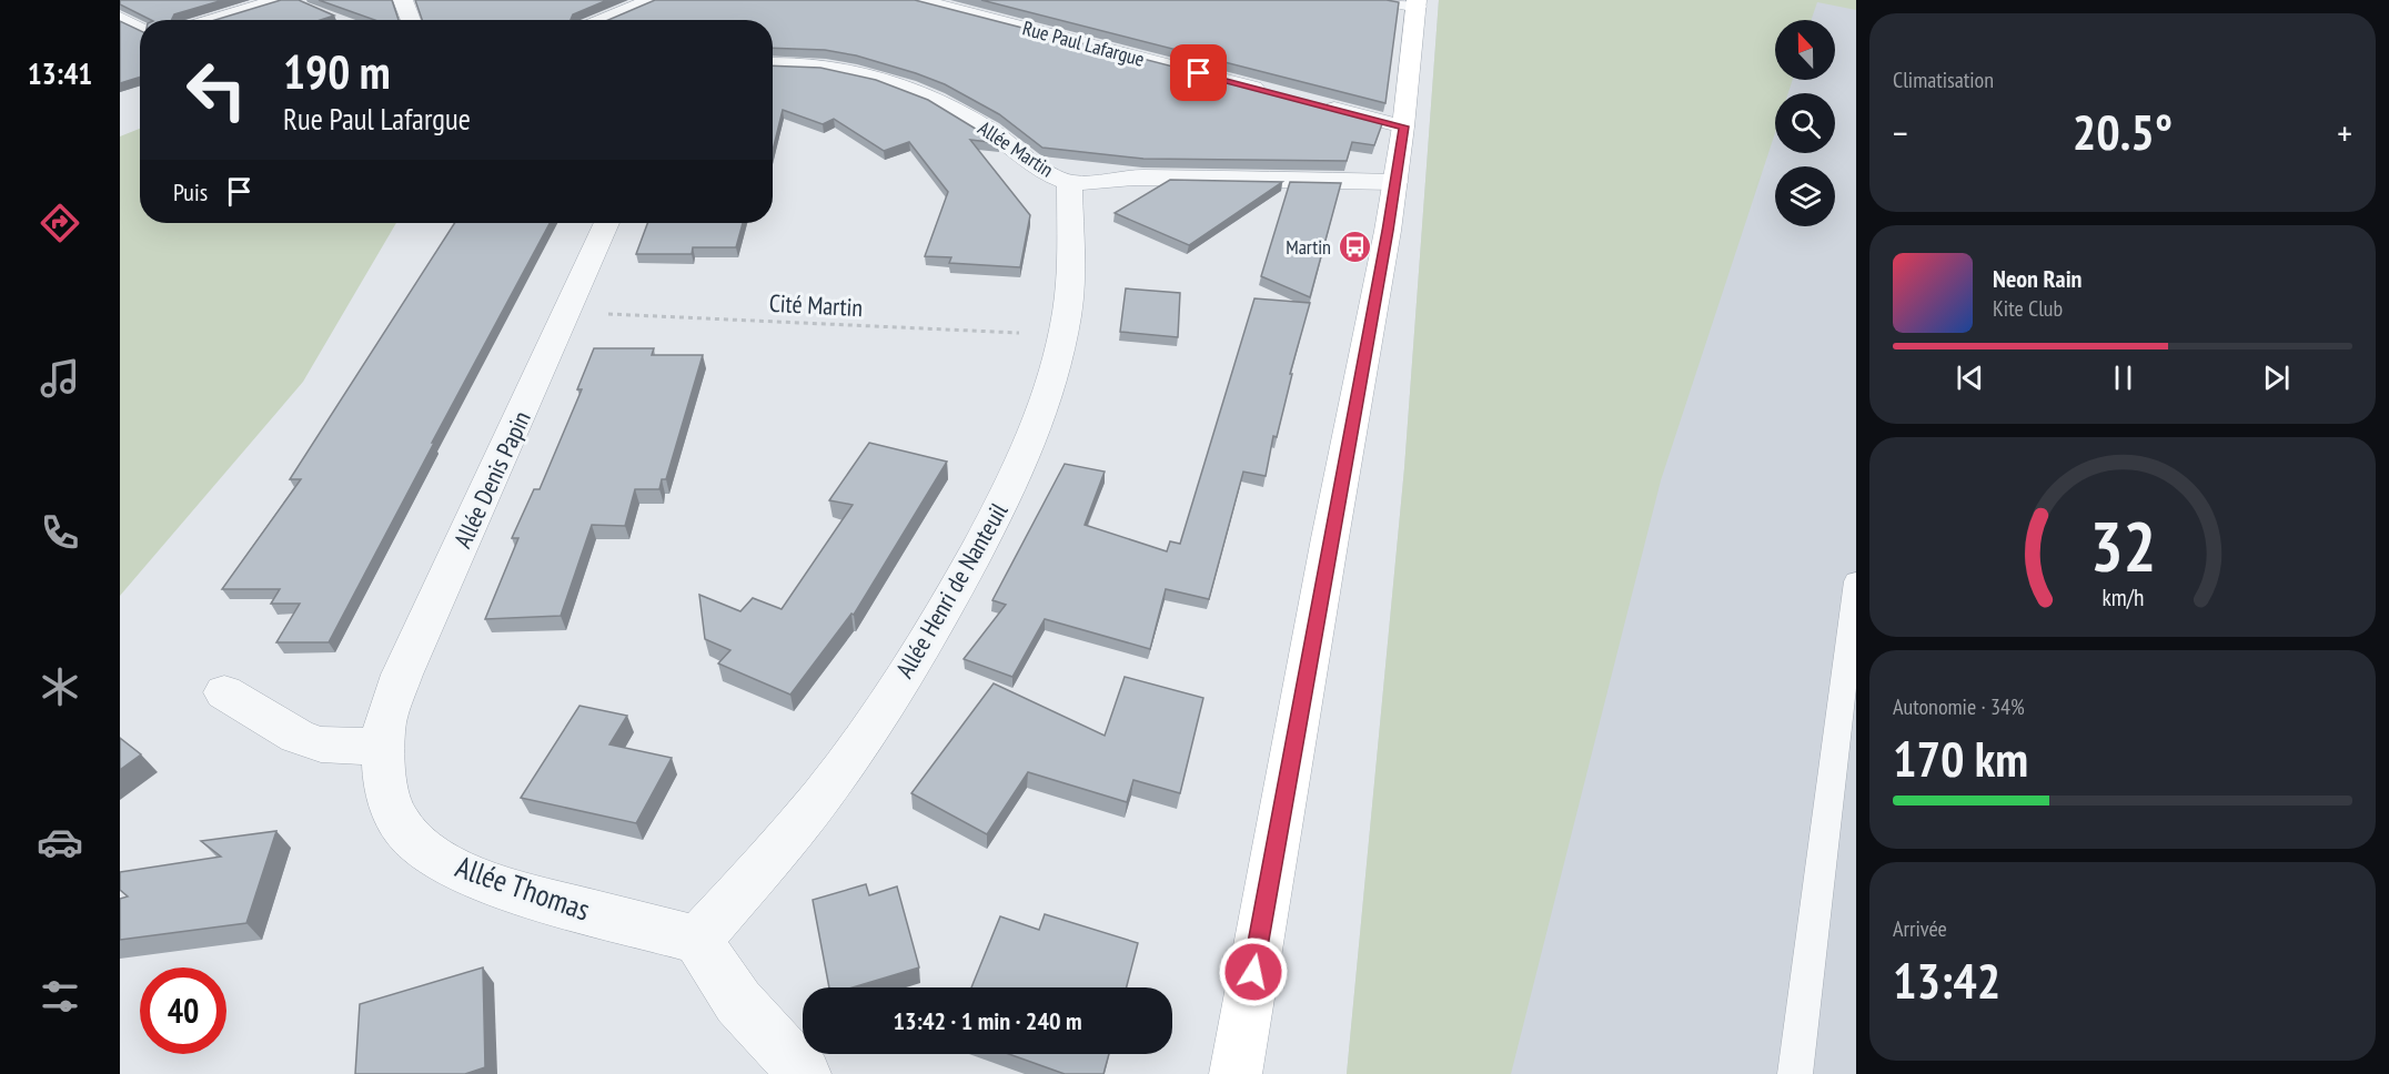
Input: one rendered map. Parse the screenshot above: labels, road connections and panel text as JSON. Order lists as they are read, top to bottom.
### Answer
{
  "streets": {
    "street": [
      "Rue Paul Lafargue",
      "Allée Martin",
      "Allée Denis Papin",
      "Allée Henri de Nanteuil",
      "Allée Thomas"
    ],
    "path": ["Cité Martin"]
  },
  "crossings": [
    ["Allée Martin", "Allée Henri de Nanteuil"],
    ["Cité Martin", "Allée Denis Papin"],
    ["Cité Martin", "Allée Henri de Nanteuil"],
    ["Allée Denis Papin", "Allée Thomas"],
    ["Allée Henri de Nanteuil", "Allée Thomas"]
  ],
  "places": {
    "bus stop": ["Martin"]
  },
  "north": "top",
  "page": {
    "tabs": "13:41",
    "tile": [
      "Climatisation",
      ["Autonomie · 34%", "170 km"],
      ["Arrivée", "13:42"]
    ],
    "turn": ["190 m", "Rue Paul Lafargue"],
    "heat": ["−", "20.5°", "+"],
    "then": "Puis",
    "song": ["Neon Rain", "Kite Club"],
    "limit": "40",
    "trip": "13:42 · 1 min · 240 m",
    "gauge": ["32", "km/h"]
  }
}
